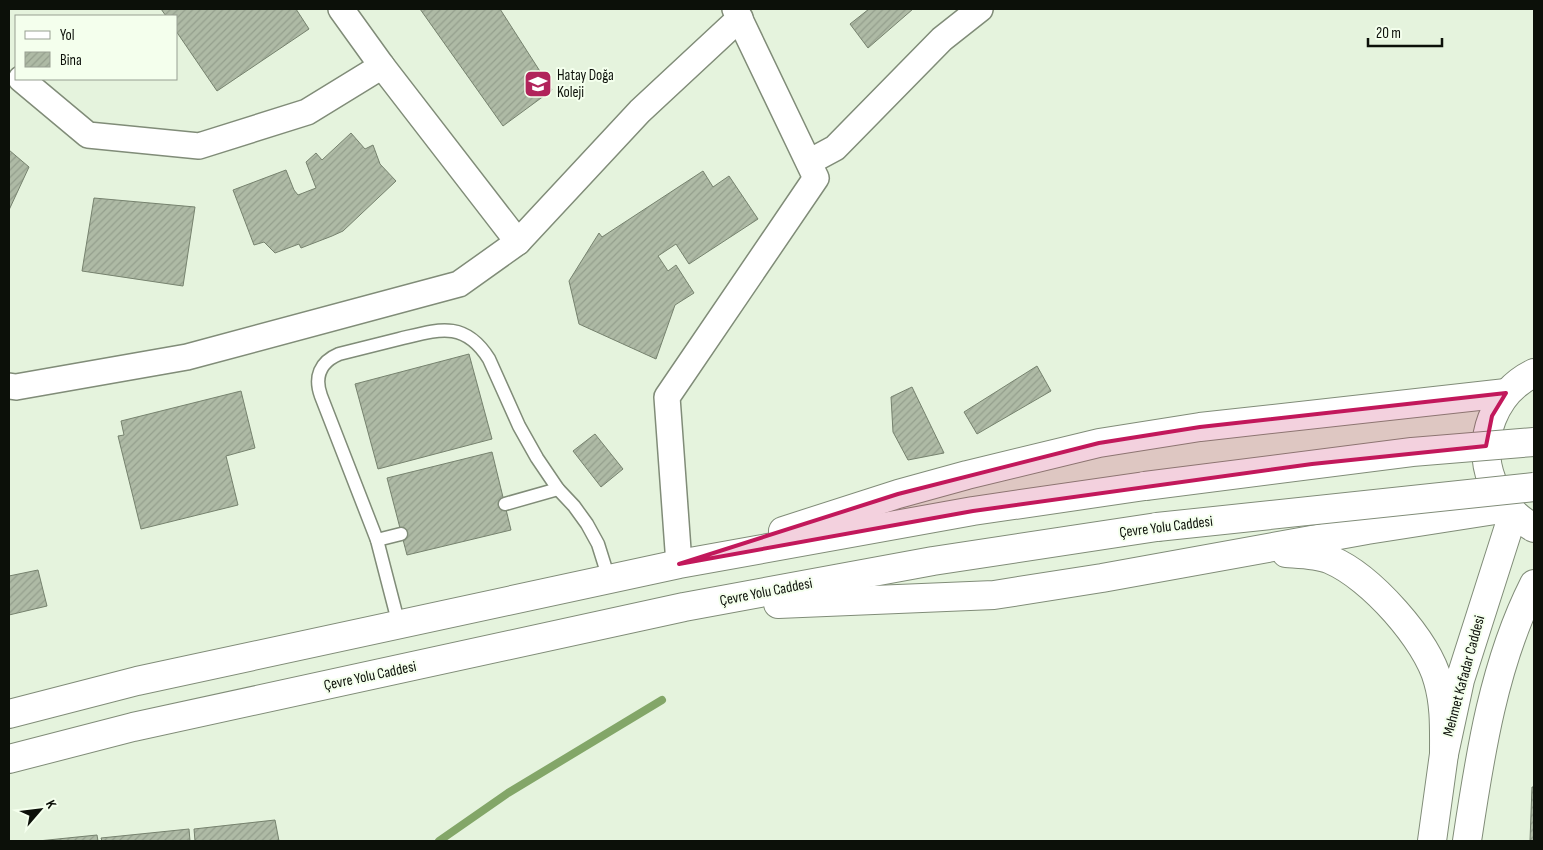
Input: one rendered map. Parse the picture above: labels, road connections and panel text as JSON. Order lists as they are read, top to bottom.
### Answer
{
  "streets": {
    "main road": ["Çevre Yolu Caddesi", "Mehmet Kafadar Caddesi"]
  },
  "places": {
    "school or university": ["Hatay Doğa Koleji"]
  },
  "legend": ["Yol", "Bina"],
  "scale_bar": "20 m",
  "north": "top right"
}
